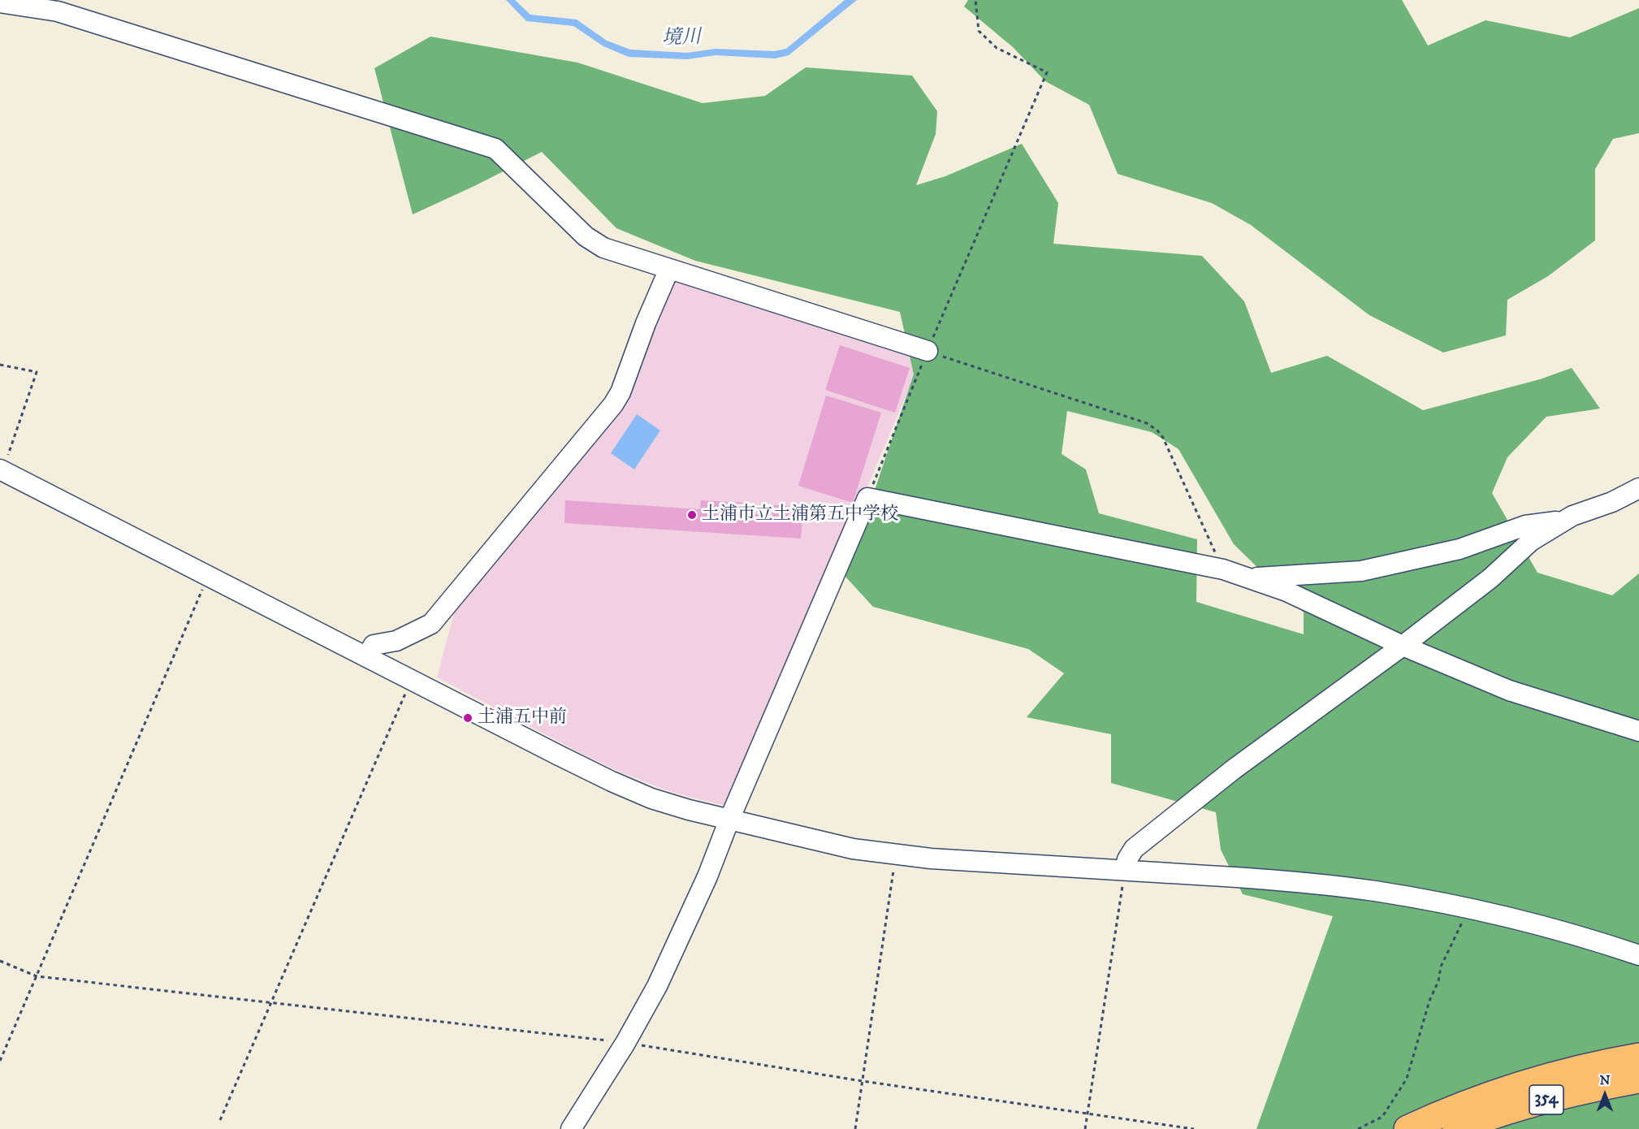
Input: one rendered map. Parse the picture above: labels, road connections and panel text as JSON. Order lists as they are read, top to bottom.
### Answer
{
  "streets": {
    "highway": ["354"]
  },
  "water": ["境川"],
  "places": ["土浦市立土浦第五中学校", "土浦五中前"],
  "north": "top"
}
